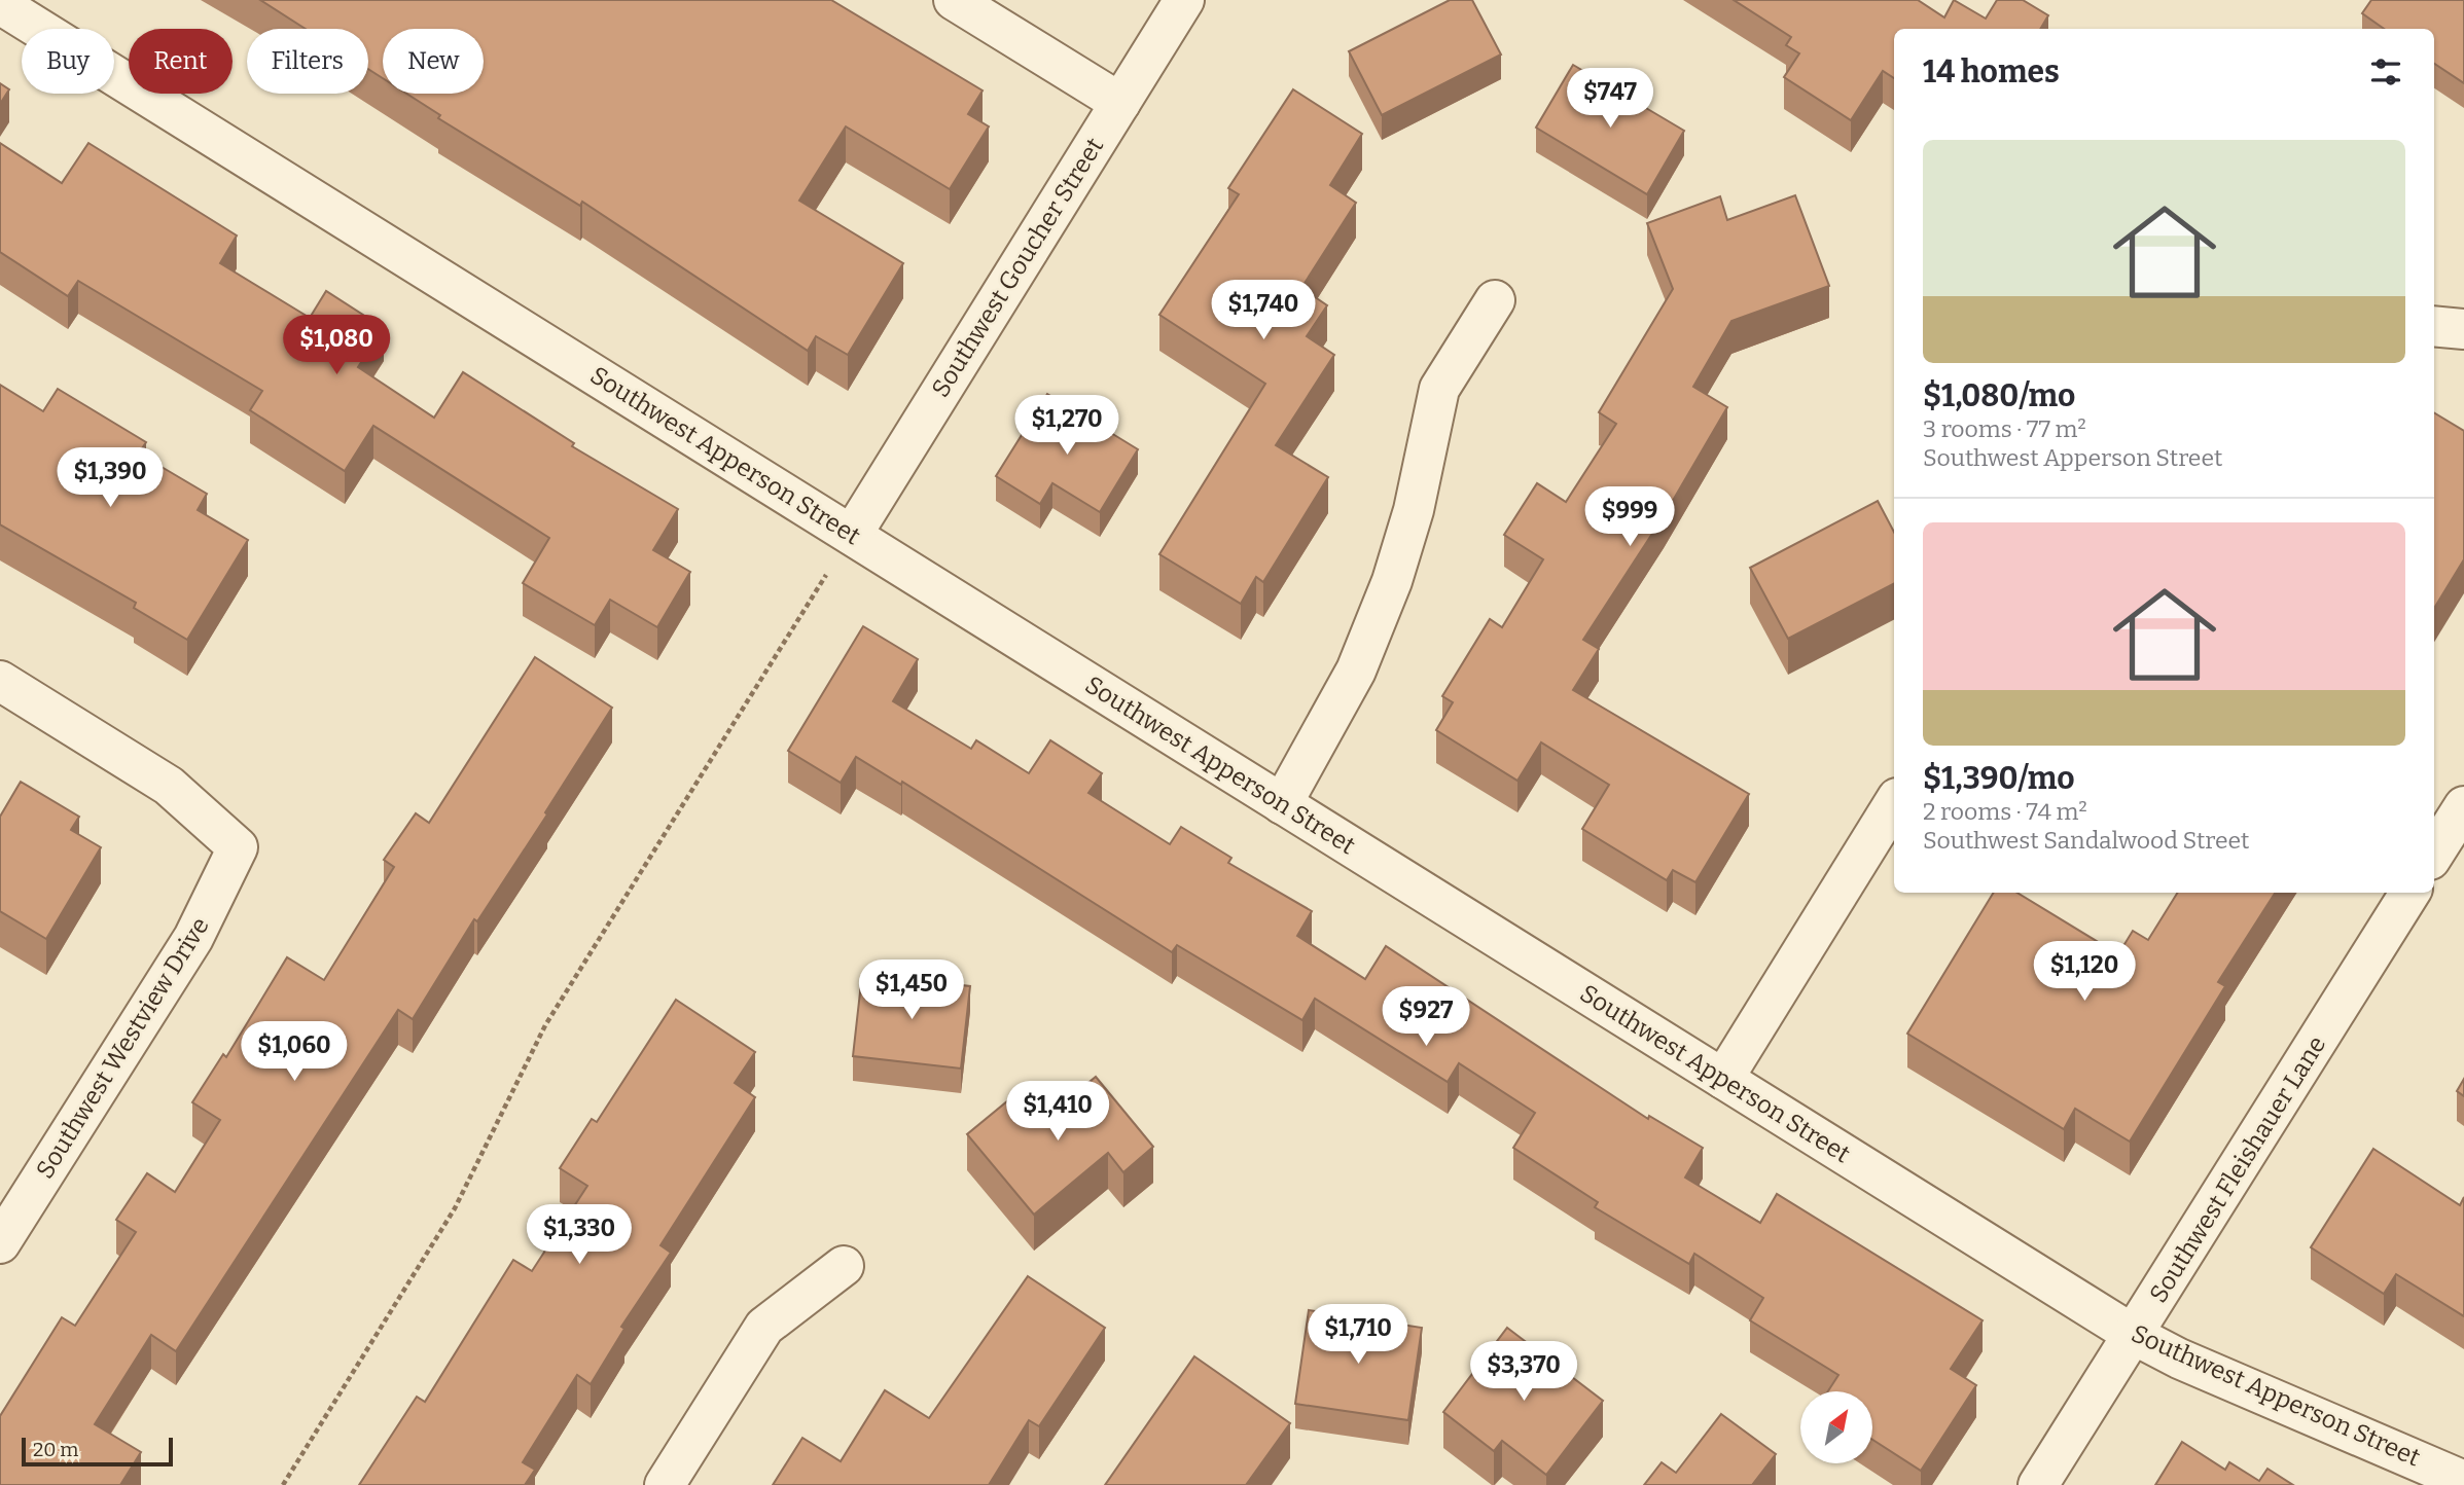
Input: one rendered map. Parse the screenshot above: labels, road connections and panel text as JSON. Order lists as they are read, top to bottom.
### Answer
{
  "streets": {
    "street": [
      "Southwest Goucher Street",
      "Southwest Apperson Street",
      "Southwest Westview Drive",
      "Southwest Fleishauer Lane"
    ]
  },
  "crossings": [
    ["Southwest Goucher Street", "Southwest Apperson Street"],
    ["Southwest Apperson Street", "Southwest Fleishauer Lane"]
  ],
  "scale_bar": "20 m",
  "north": "top right",
  "page": {
    "chip": [
      "Buy",
      "Rent",
      "Filters",
      "New"
    ],
    "heading": "14 homes",
    "price": [
      "$747",
      "$1,740",
      "$1,080",
      "$1,270",
      "$1,390",
      "$999",
      "$1,120",
      "$1,450",
      "$927",
      "$1,060",
      "$1,410",
      "$1,330",
      "$1,710",
      "$3,370"
    ],
    "list": [
      {
        "name": "$1,080/mo",
        "note": "3 rooms · 77 m² · Southwest Apperson Street"
      },
      {
        "name": "$1,390/mo",
        "note": "2 rooms · 74 m² · Southwest Sandalwood Street"
      }
    ],
    "scale": "20 m"
  }
}
